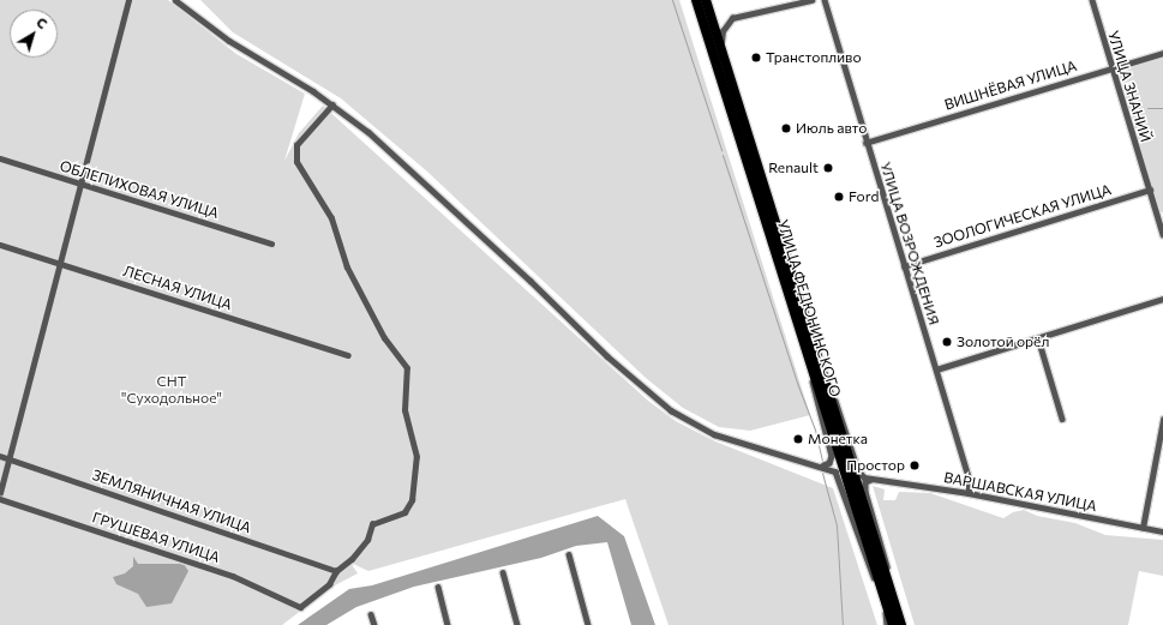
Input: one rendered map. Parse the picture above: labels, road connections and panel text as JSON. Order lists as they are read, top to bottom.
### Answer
{
  "streets": {
    "highway": ["УЛИЦА ФЕДЮНИНСКОГО"],
    "street": [
      "ВИШНЁВАЯ УЛИЦА",
      "УЛИЦА ЗНАНИЙ",
      "ОБЛЕПИХОВАЯ УЛИЦА",
      "ЗООЛОГИЧЕСКАЯ УЛИЦА",
      "УЛИЦА ВОЗРОЖДЕНИЯ",
      "ЛЕСНАЯ УЛИЦА",
      "ВАРШАВСКАЯ УЛИЦА",
      "ЗЕМЛЯНИЧНАЯ УЛИЦА",
      "ГРУШЕВАЯ УЛИЦА"
    ]
  },
  "crossings": [
    ["ВИШНЁВАЯ УЛИЦА", "УЛИЦА ЗНАНИЙ"],
    ["ВИШНЁВАЯ УЛИЦА", "УЛИЦА ВОЗРОЖДЕНИЯ"],
    ["УЛИЦА ЗНАНИЙ", "ЗООЛОГИЧЕСКАЯ УЛИЦА"],
    ["ЗООЛОГИЧЕСКАЯ УЛИЦА", "УЛИЦА ВОЗРОЖДЕНИЯ"],
    ["УЛИЦА ВОЗРОЖДЕНИЯ", "ВАРШАВСКАЯ УЛИЦА"],
    ["ЗЕМЛЯНИЧНАЯ УЛИЦА", "ГРУШЕВАЯ УЛИЦА"]
  ],
  "parks": ["СНТ \"Суходольное\""],
  "places": [
    "Транстопливо",
    "Июль авто",
    "Renault",
    "Ford",
    "Золотой орёл",
    "Монетка",
    "Простор"
  ],
  "north": "top right"
}
